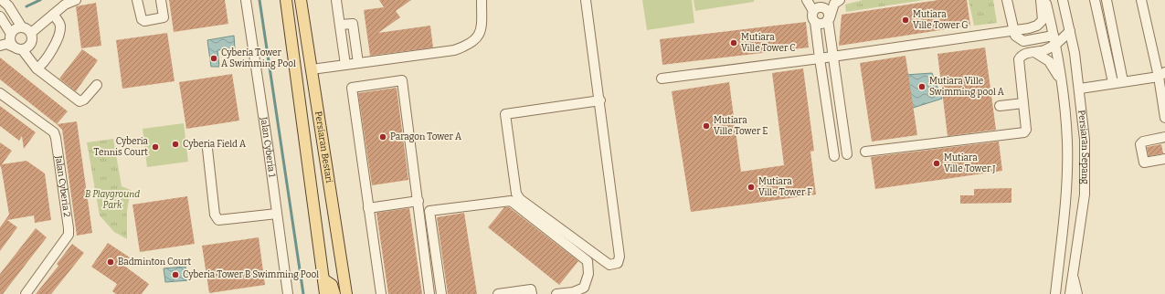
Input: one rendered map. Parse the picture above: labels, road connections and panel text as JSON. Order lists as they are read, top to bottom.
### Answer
{
  "streets": {
    "main road": ["Persiaran Bestari"],
    "street": ["Jalan Cyberia 1", "Persiaran Sepang", "Jalan Cyberia 2"]
  },
  "parks": ["B Playground Park"],
  "places": [
    "Mutiara Ville Tower G",
    "Mutiara Ville Tower C",
    "Cyberia Tower A Swimming Pool",
    "Mutiara Ville Swimming pool A",
    "Mutiara Ville Tower E",
    "Paragon Tower A",
    "Cyberia Field A",
    "Cyberia Tennis Court",
    "Mutiara Ville Tower J",
    "Mutiara Ville Tower F",
    "Badminton Court",
    "Cyberia Tower B Swimming Pool"
  ]
}
